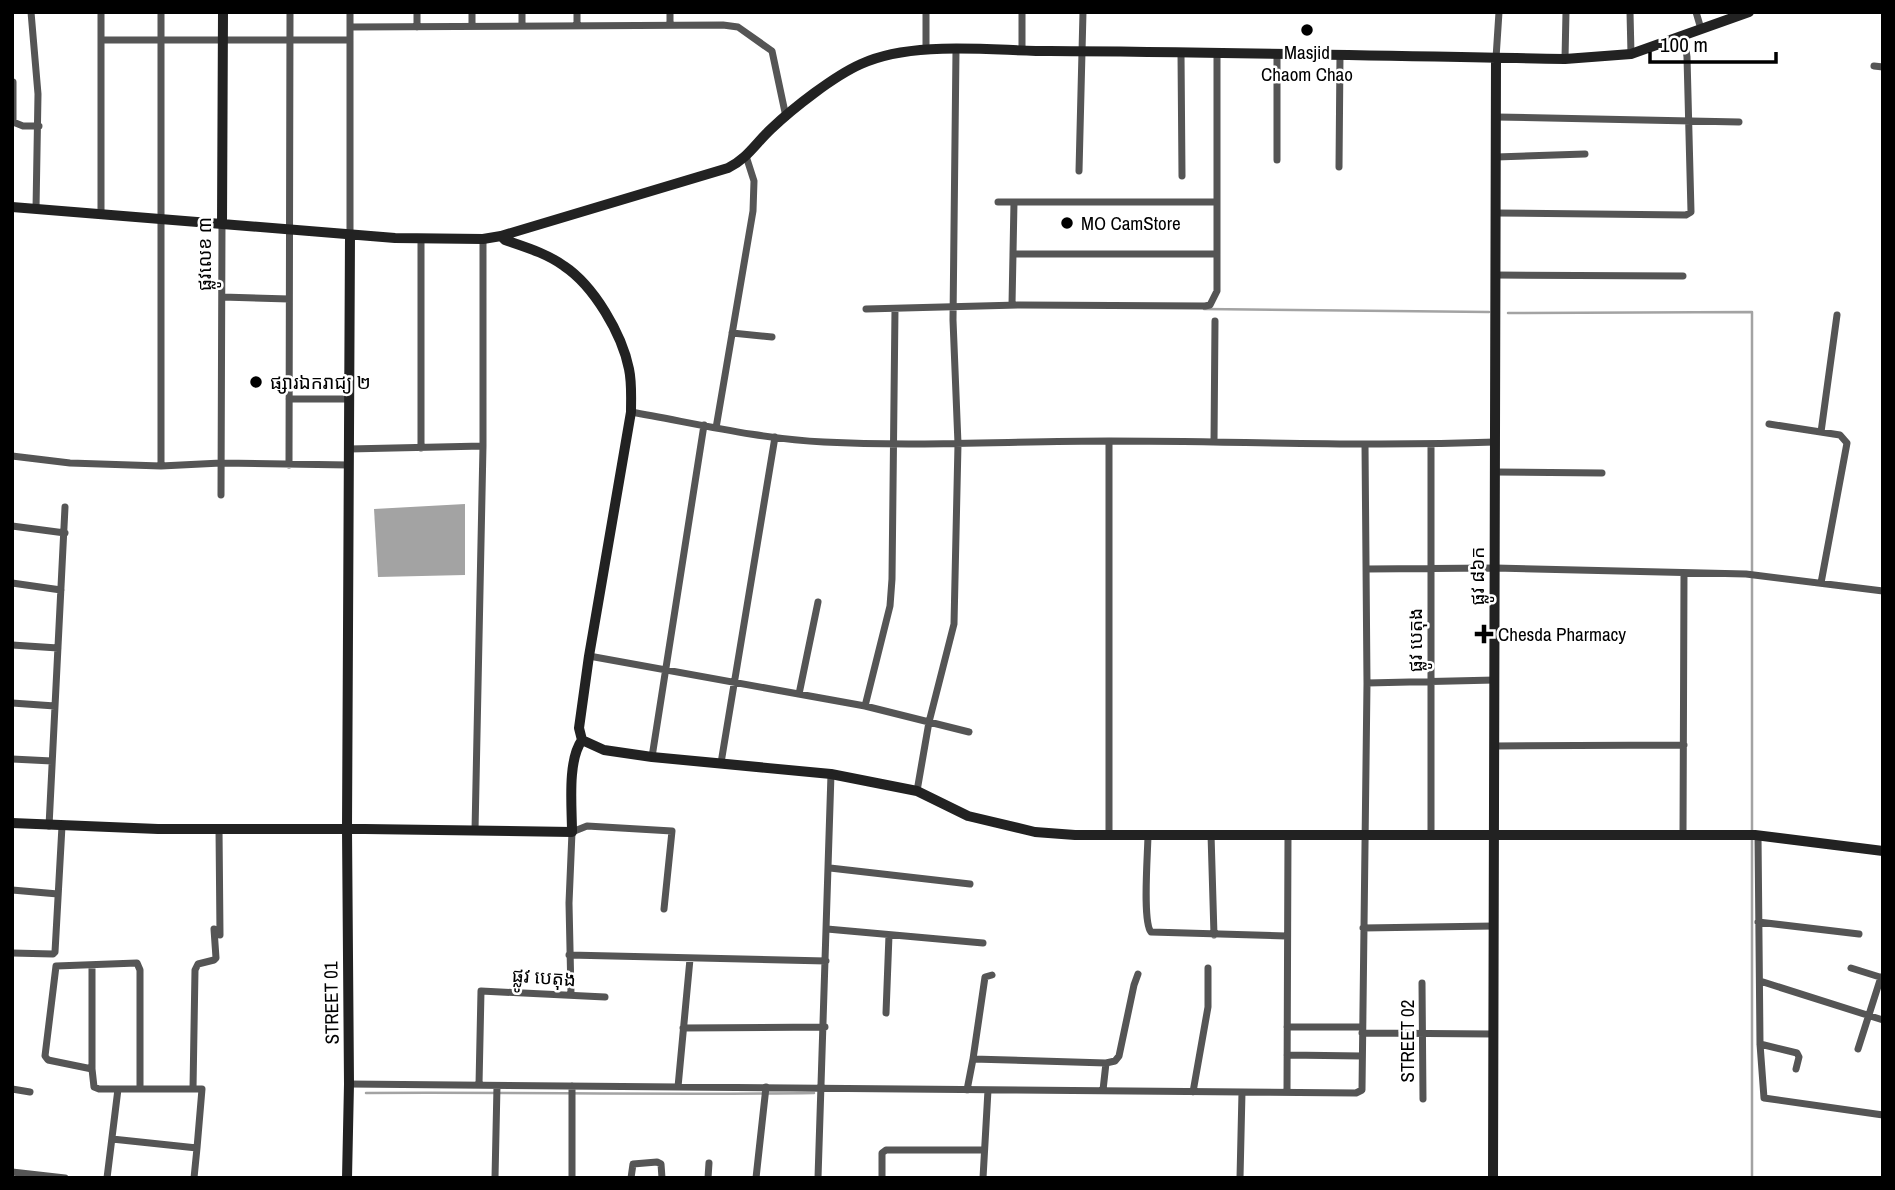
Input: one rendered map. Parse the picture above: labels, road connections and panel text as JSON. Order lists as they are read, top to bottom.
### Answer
{
  "streets": {
    "street": [
      "ផ្លូវលេខ ៣",
      "ផ្លូវ ៨៦ក",
      "ផ្លូវ បេតុង",
      "STREET 01",
      "STREET 02"
    ]
  },
  "places": {
    "other": ["Masjid Chaom Chao", "MO CamStore", "ផ្សារឯករាជ្យ ២"],
    "health": ["Chesda Pharmacy"]
  },
  "scale_bar": "100 m"
}
